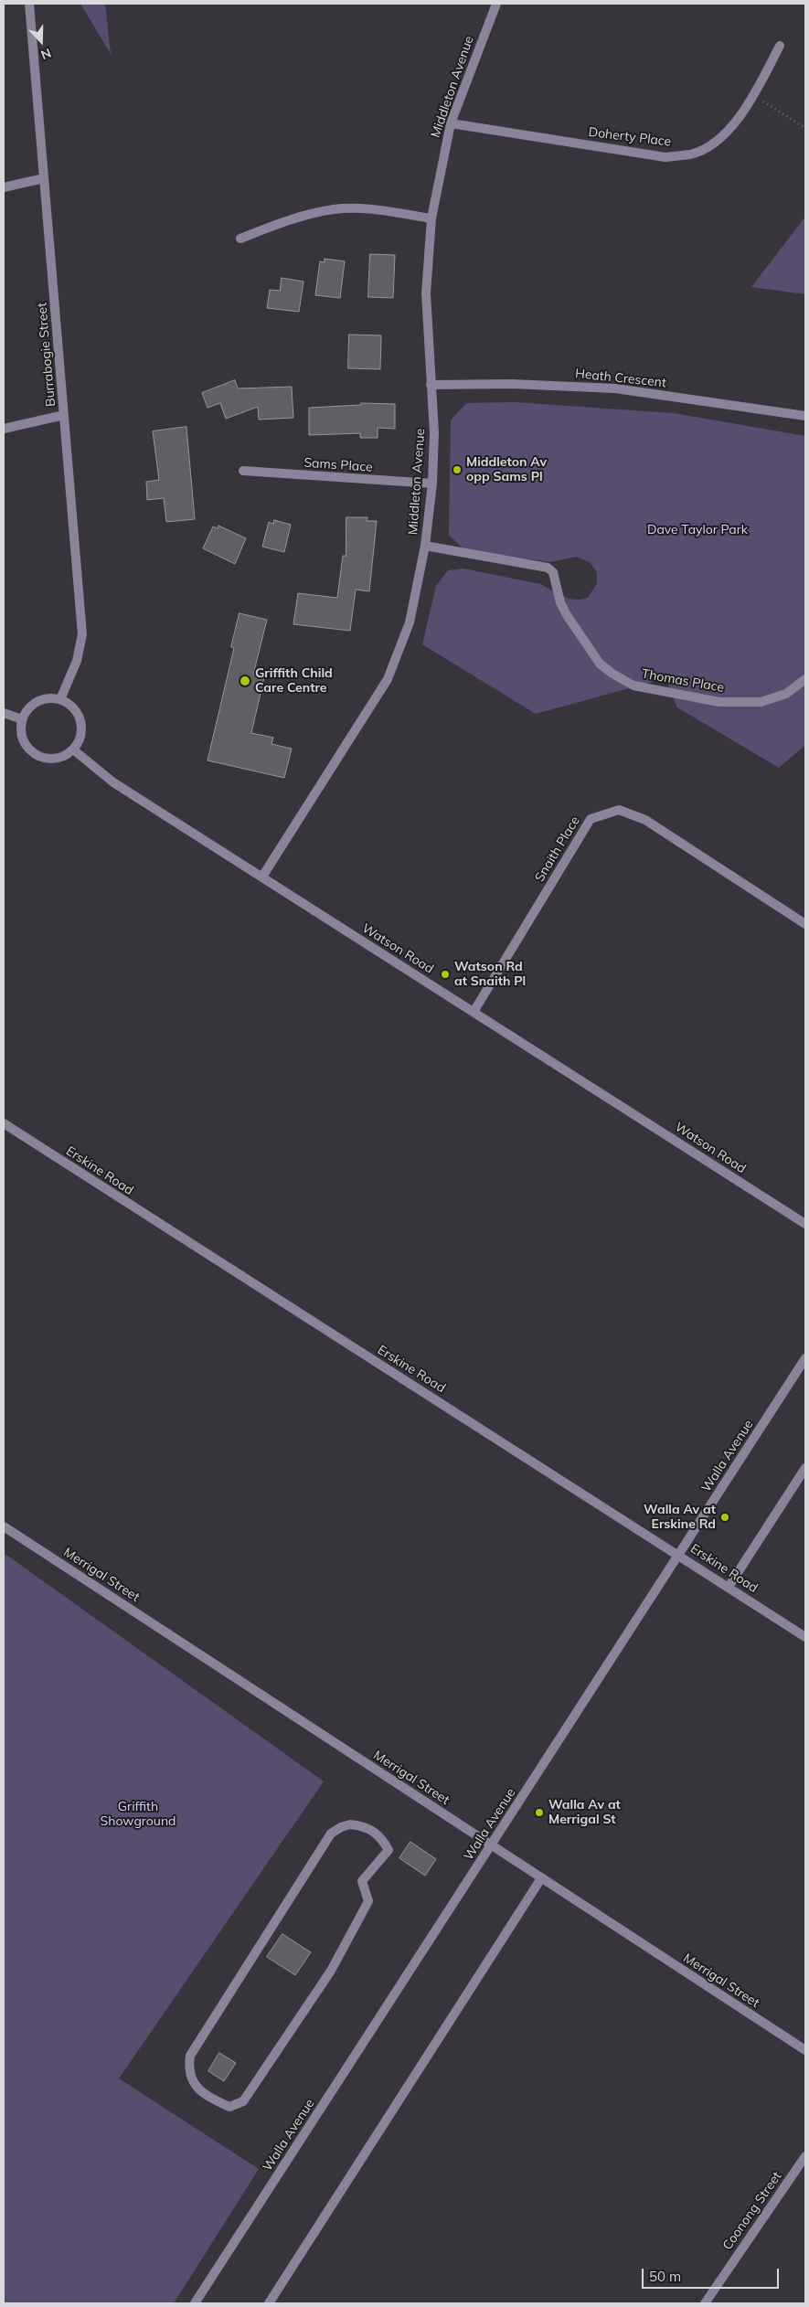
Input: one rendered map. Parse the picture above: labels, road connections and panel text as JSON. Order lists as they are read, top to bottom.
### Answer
{
  "streets": {
    "street": [
      "Middleton Avenue",
      "Doherty Place",
      "Burrabogie Street",
      "Heath Crescent",
      "Sams Place",
      "Thomas Place",
      "Snaith Place",
      "Watson Road",
      "Erskine Road",
      "Walla Avenue",
      "Merrigal Street",
      "Coonong Street"
    ]
  },
  "crossings": [
    ["Middleton Avenue", "Doherty Place"],
    ["Middleton Avenue", "Heath Crescent"],
    ["Middleton Avenue", "Sams Place"],
    ["Middleton Avenue", "Thomas Place"],
    ["Middleton Avenue", "Watson Road"],
    ["Burrabogie Street", "Watson Road"],
    ["Snaith Place", "Watson Road"],
    ["Erskine Road", "Walla Avenue"],
    ["Walla Avenue", "Merrigal Street"]
  ],
  "parks": ["Dave Taylor Park", "Griffith Showground"],
  "places": [
    "Middleton Av opp Sams Pl",
    "Griffith Child Care Centre",
    "Watson Rd at Snaith Pl",
    "Walla Av at Erskine Rd",
    "Walla Av at Merrigal St"
  ],
  "scale_bar": "50 m",
  "north": "bottom"
}
